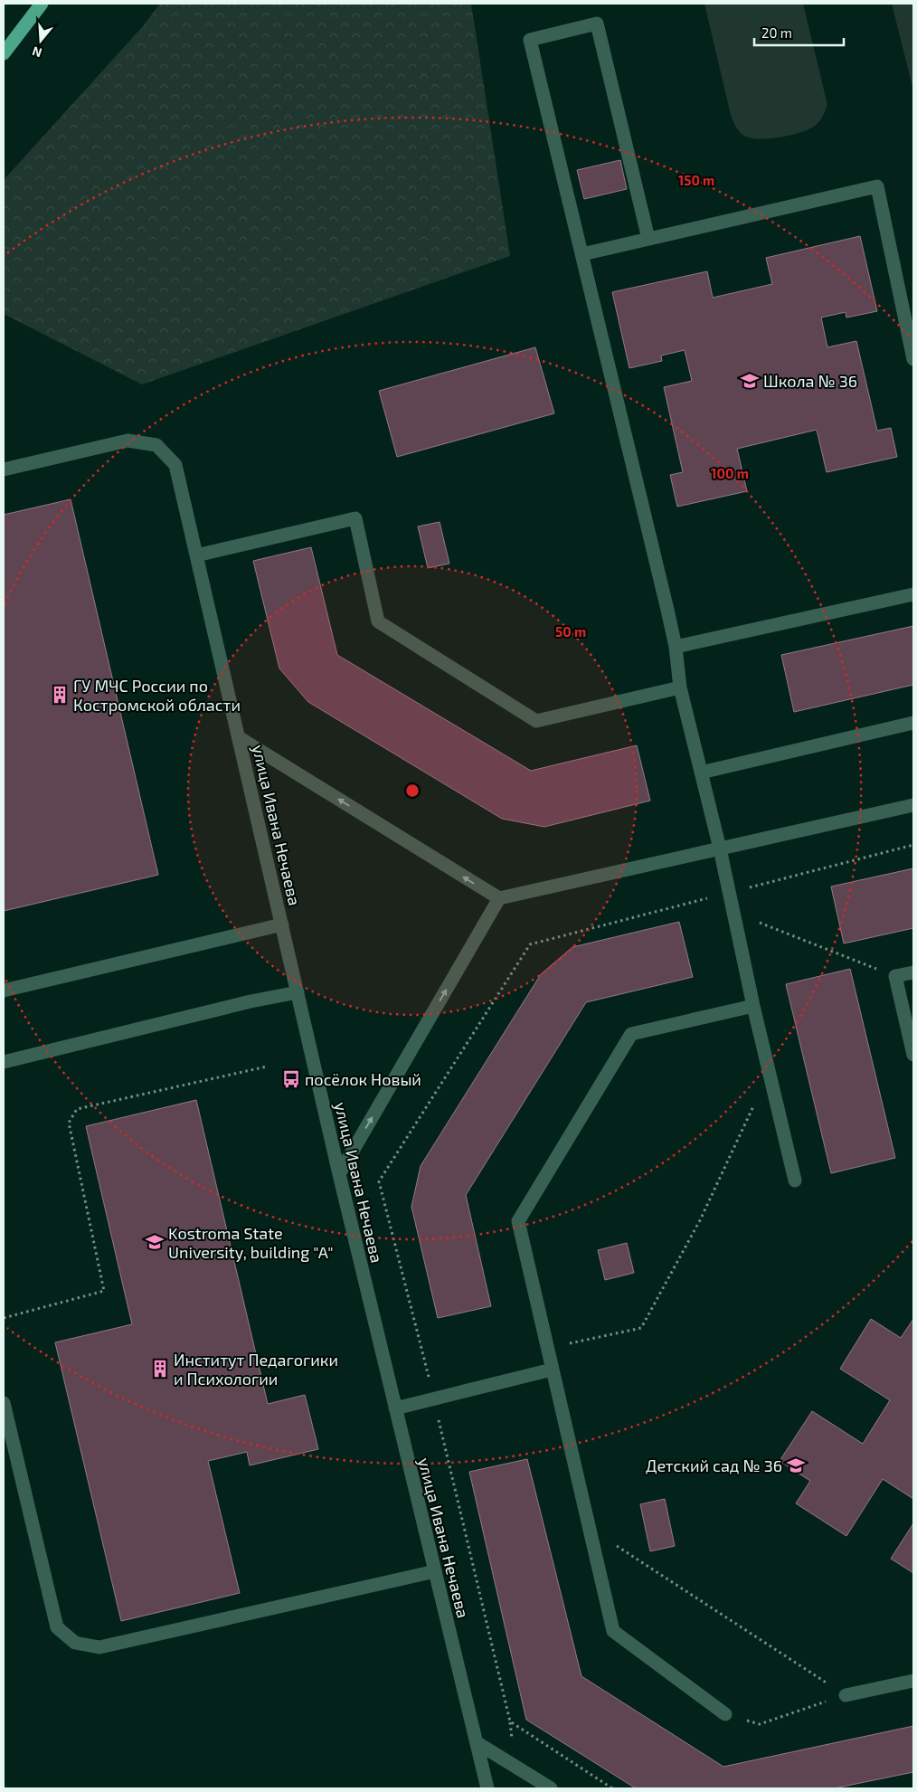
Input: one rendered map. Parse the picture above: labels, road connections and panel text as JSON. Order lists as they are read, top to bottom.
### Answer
{
  "streets": {
    "street": ["улица Ивана Нечаева"]
  },
  "places": {
    "school or university": ["Школа № 36", "Kostroma State University, building \"A\"", "Детский сад № 36"],
    "building": ["ГУ МЧС России по Костромской области", "Институт Педагогики и Психологии"],
    "bus stop": ["посёлок Новый"]
  },
  "scale_bar": "20 m",
  "north": "bottom",
  "rings": ["150 m", "100 m", "50 m"]
}
